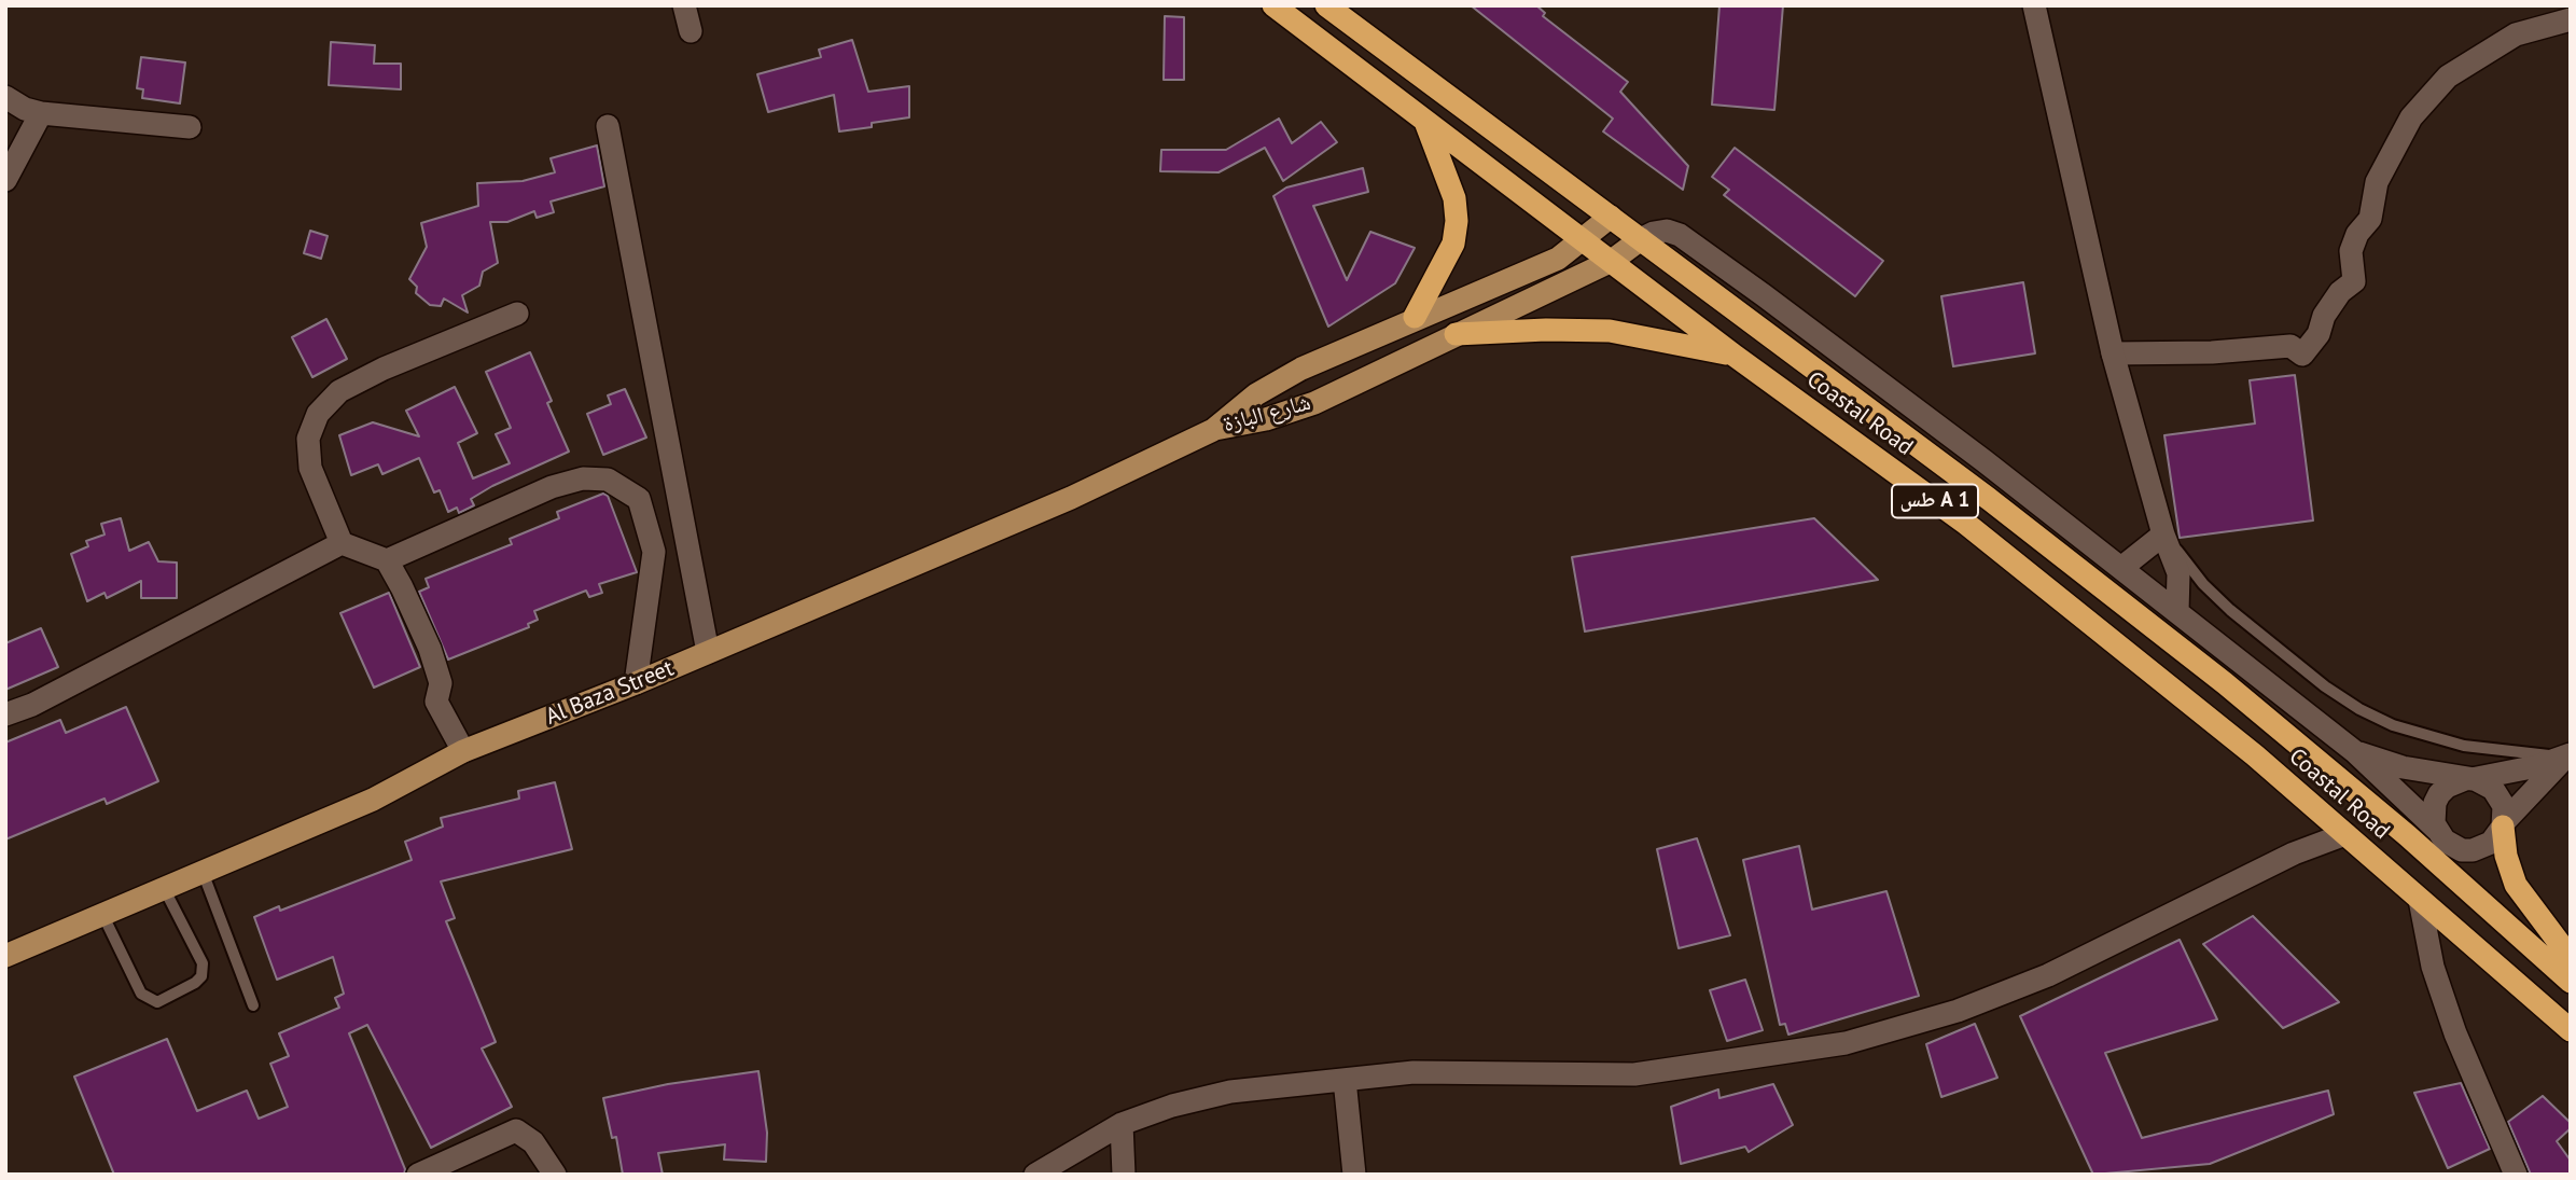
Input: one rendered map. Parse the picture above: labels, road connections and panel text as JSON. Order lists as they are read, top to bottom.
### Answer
{
  "streets": {
    "highway": ["Coastal Road", "طس A 1"],
    "main road": ["شارع البازة", "Al Baza Street"]
  },
  "crossings": [
    ["شارع البازة", "Coastal Road"],
    ["شارع البازة", "Al Baza Street"]
  ]
}
